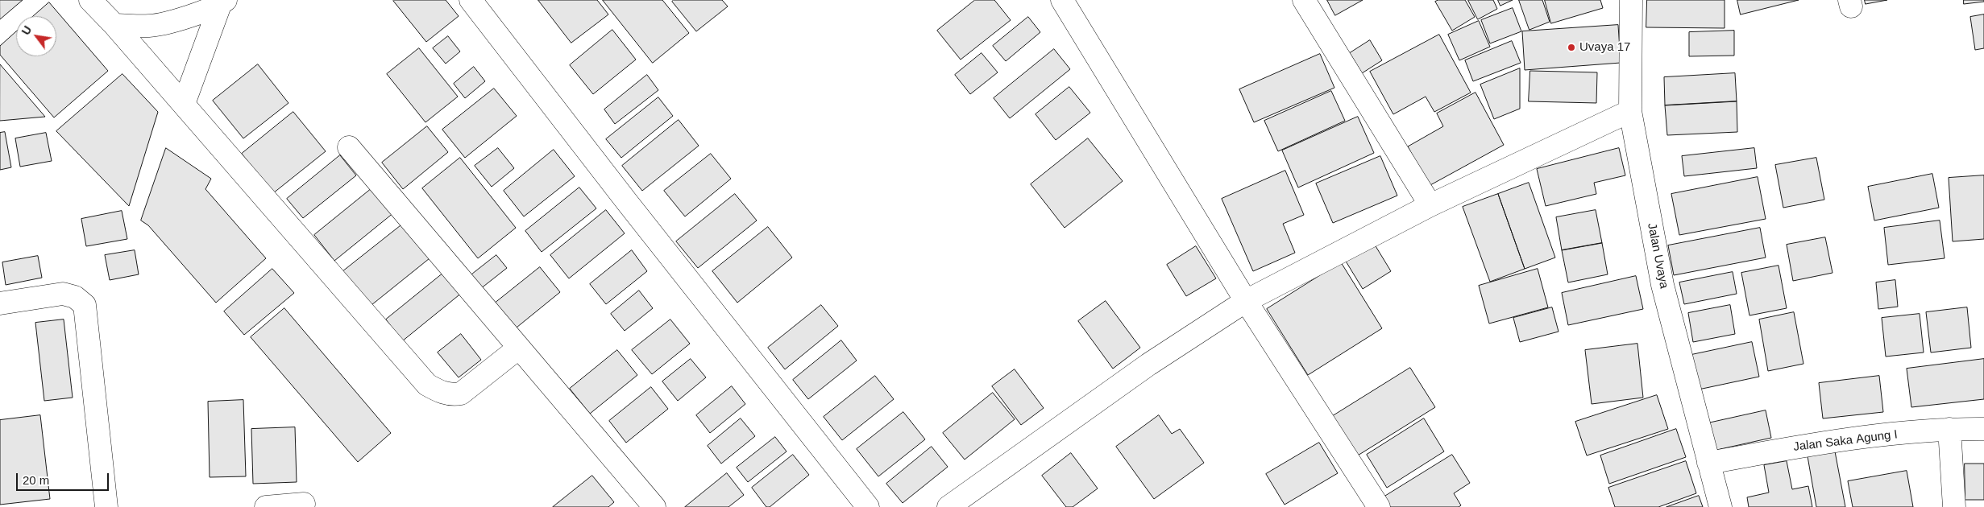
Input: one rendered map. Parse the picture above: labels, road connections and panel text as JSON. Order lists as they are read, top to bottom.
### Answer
{
  "streets": {
    "street": ["Jalan Uvaya", "Jalan Saka Agung I"]
  },
  "crossings": [
    ["Jalan Uvaya", "Jalan Saka Agung I"]
  ],
  "places": ["Uvaya 17"],
  "scale_bar": "20 m",
  "north": "top left"
}
